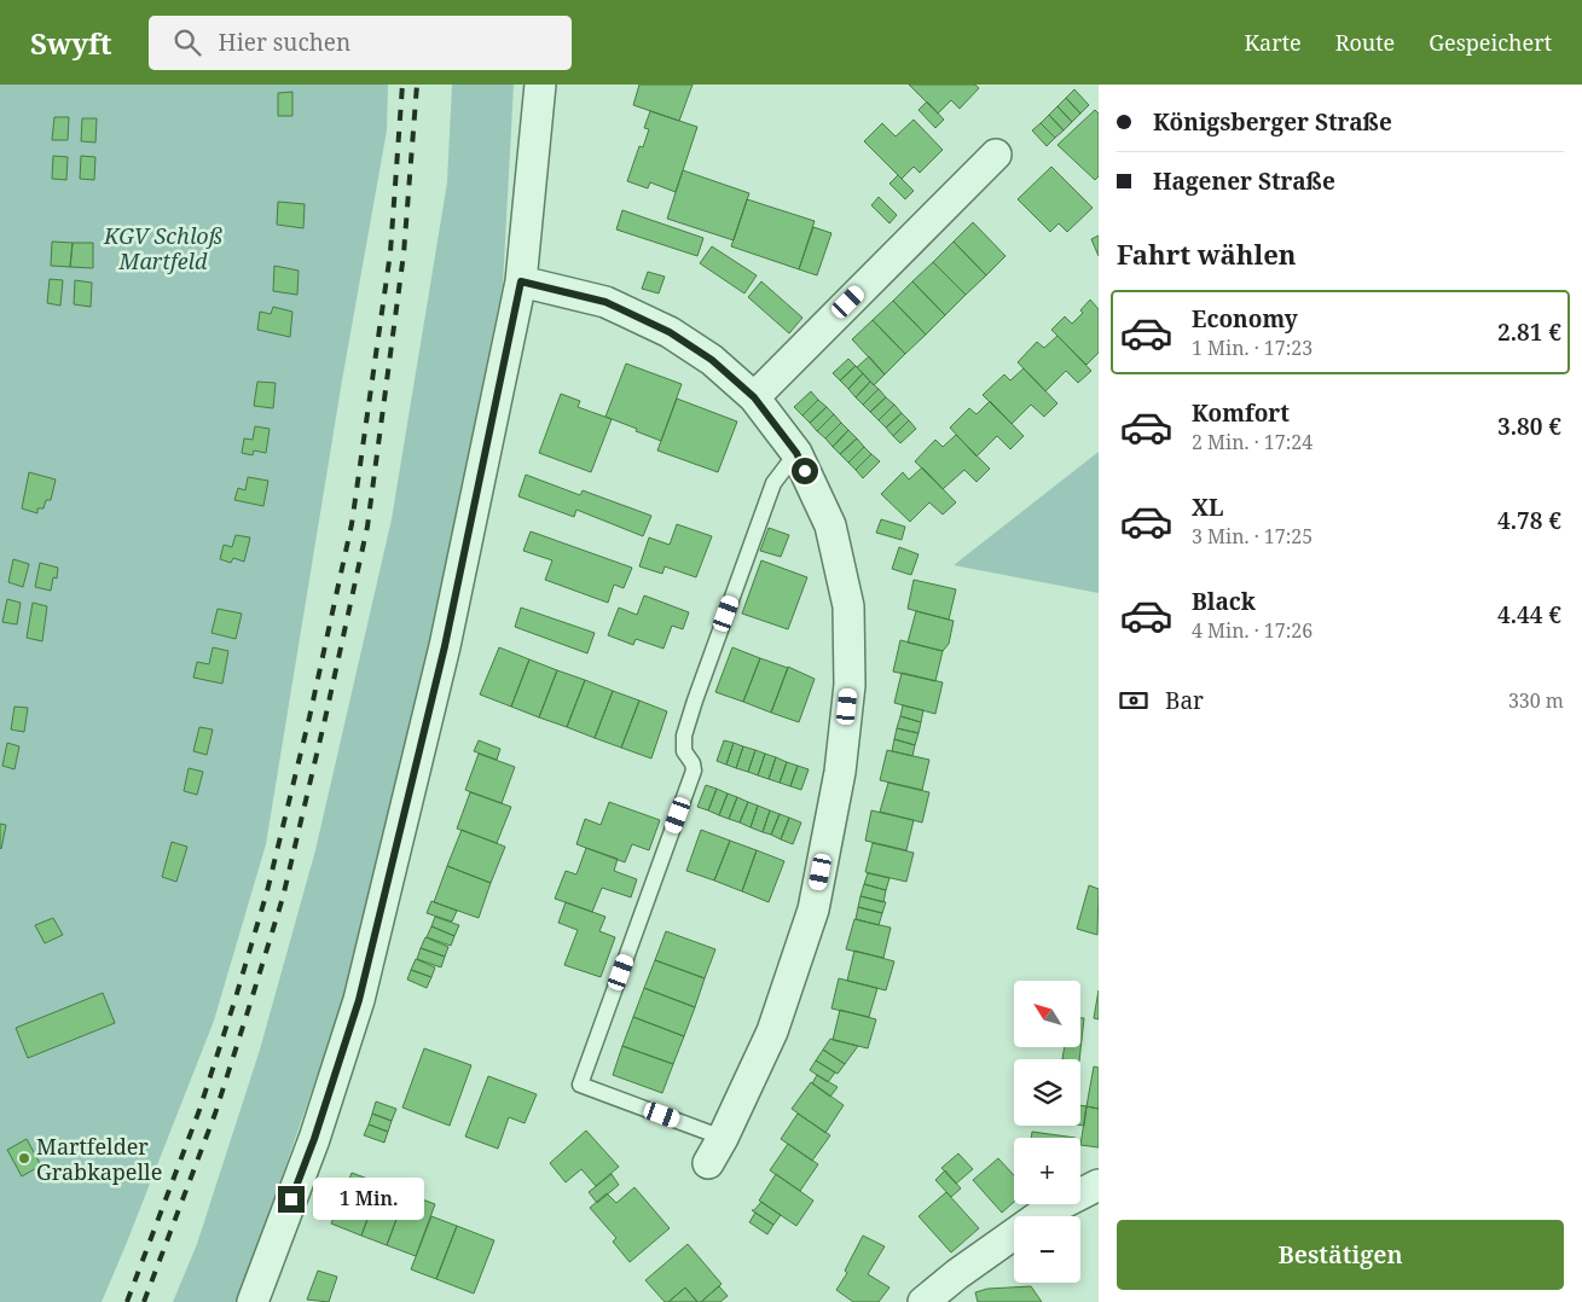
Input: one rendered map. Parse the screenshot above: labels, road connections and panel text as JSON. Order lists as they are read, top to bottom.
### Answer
{
  "parks": ["KGV Schloß Martfeld"],
  "places": ["Martfelder Grabkapelle"],
  "north": "top left",
  "page": {
    "header": "Swyft",
    "search": "Hier suchen",
    "nav": ["Karte", "Route", "Gespeichert"],
    "banner": ["Königsberger Straße", "Hagener Straße"],
    "heading": "Fahrt wählen",
    "list": [
      {
        "name": "Economy",
        "note": "1 Min. · 17:23",
        "value": "2.81 €"
      },
      {
        "name": "Komfort",
        "note": "2 Min. · 17:24",
        "value": "3.80 €"
      },
      {
        "name": "XL",
        "note": "3 Min. · 17:25",
        "value": "4.78 €"
      },
      {
        "name": "Black",
        "note": "4 Min. · 17:26",
        "value": "4.44 €"
      }
    ],
    "pay": ["Bar", "330 m"],
    "map_buttons": ["+", "−"],
    "bubble": "1 Min.",
    "buttons": "Bestätigen"
  }
}
